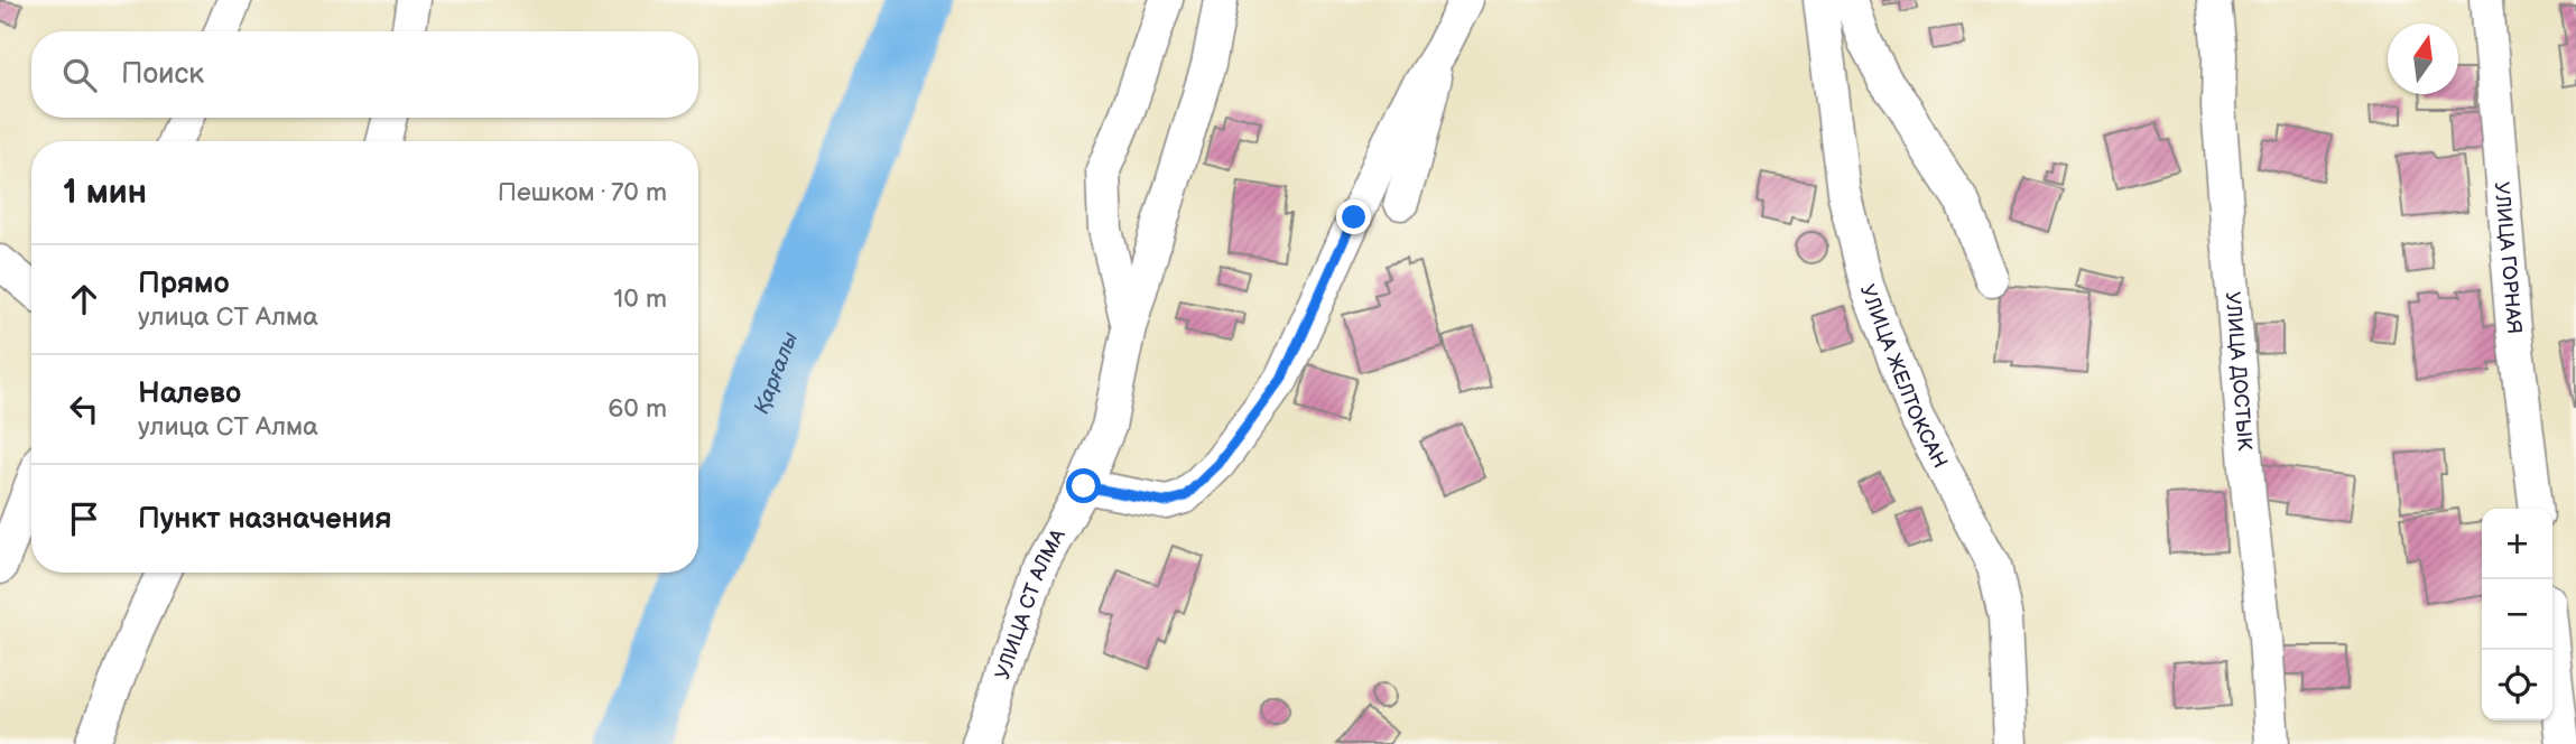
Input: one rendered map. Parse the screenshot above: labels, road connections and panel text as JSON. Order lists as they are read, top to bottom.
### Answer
{
  "streets": {
    "street": [
      "УЛИЦА ГОРНАЯ",
      "УЛИЦА ДОСТЫК",
      "УЛИЦА ЖЕЛТОКСАН",
      "УЛИЦА СТ АЛМА"
    ]
  },
  "water": ["Қарғалы"],
  "north": "top",
  "page": {
    "search": "Поиск",
    "heading": ["1 мин", "Пешком · 70 m"],
    "list": [
      ["Прямо", "улица СТ Алма", "10 m"],
      ["Налево", "улица СТ Алма", "60 m"],
      "Пункт назначения"
    ],
    "map_buttons": ["+", "−"]
  }
}
